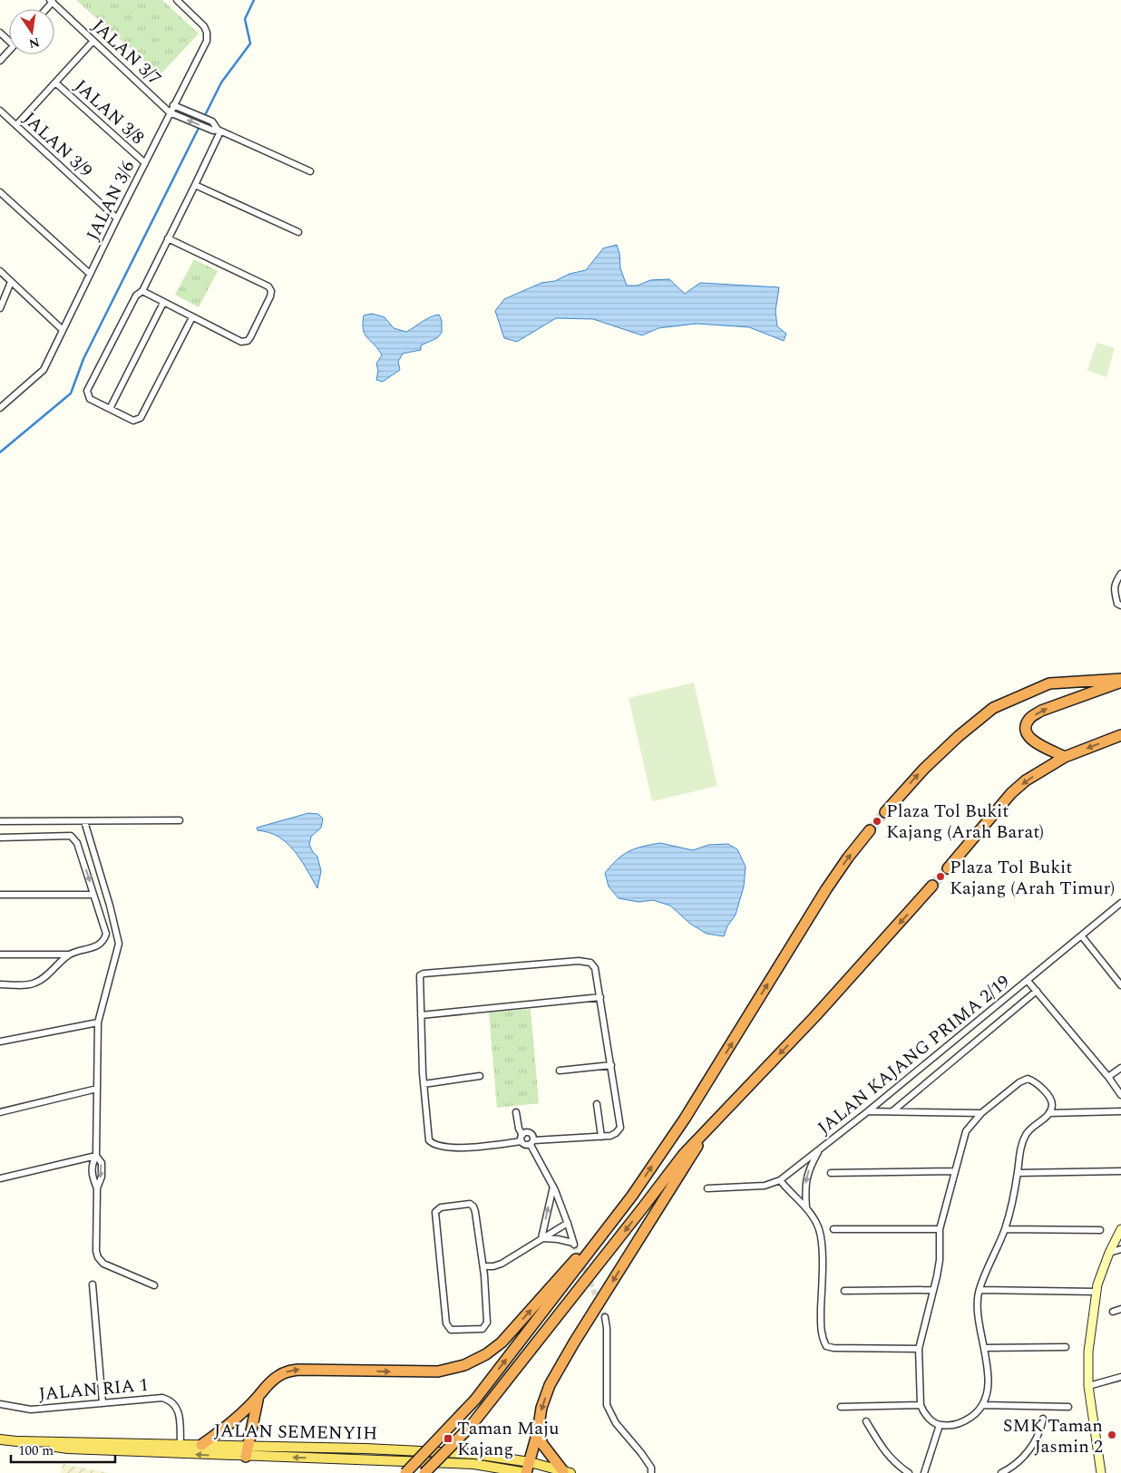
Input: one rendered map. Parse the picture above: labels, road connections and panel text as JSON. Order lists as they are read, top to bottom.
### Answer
{
  "streets": {
    "main road": ["JALAN SEMENYIH"],
    "street": [
      "JALAN 3/7",
      "JALAN 3/8",
      "JALAN 3/9",
      "JALAN 3/6",
      "JALAN KAJANG PRIMA 2/19",
      "JALAN RIA 1"
    ]
  },
  "crossings": [
    ["JALAN 3/7", "JALAN 3/6"],
    ["JALAN 3/8", "JALAN 3/6"],
    ["JALAN 3/9", "JALAN 3/6"],
    ["JALAN RIA 1", "JALAN SEMENYIH"]
  ],
  "places": {
    "other": ["Plaza Tol Bukit Kajang (Arah Barat)", "Plaza Tol Bukit Kajang (Arah Timur)", "SMK Taman Jasmin 2"],
    "transit": ["Taman Maju Kajang"]
  },
  "scale_bar": "100 m",
  "north": "bottom"
}
